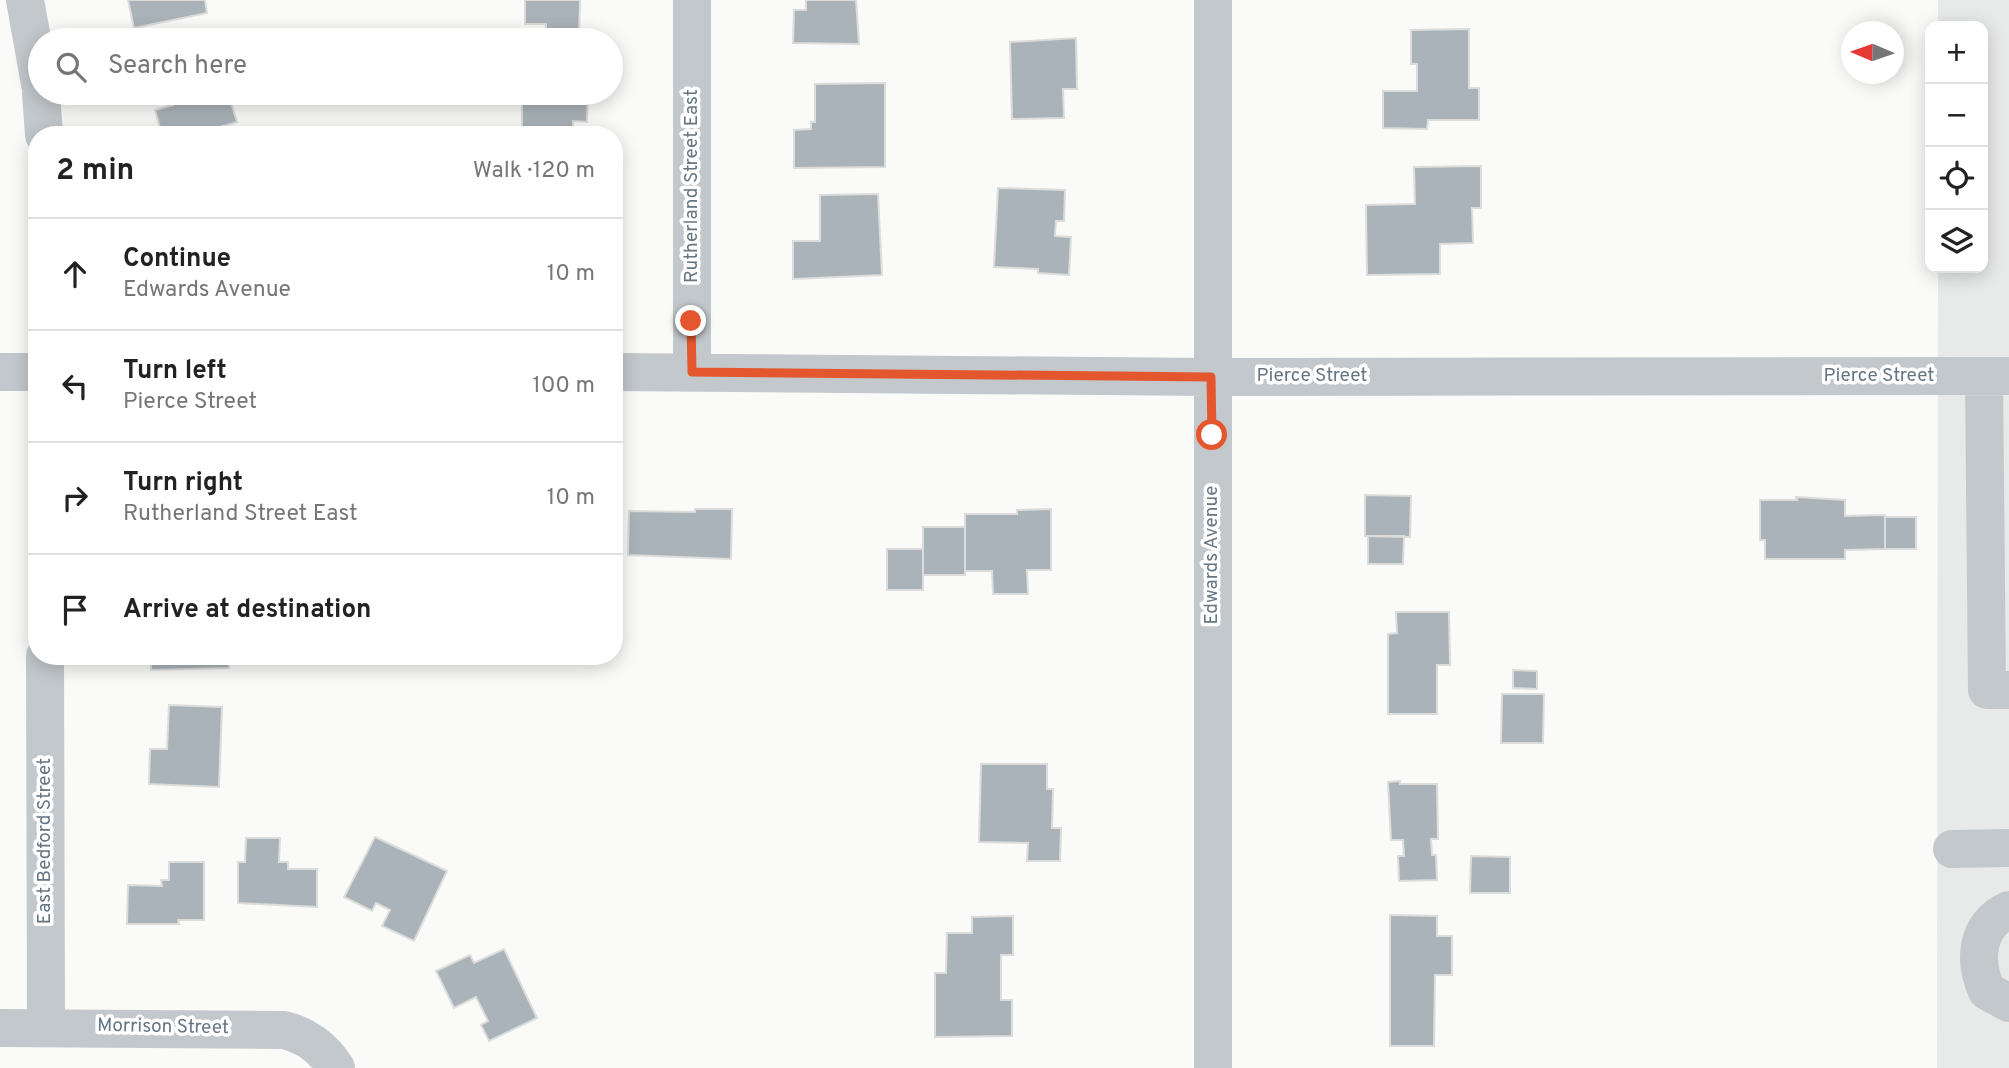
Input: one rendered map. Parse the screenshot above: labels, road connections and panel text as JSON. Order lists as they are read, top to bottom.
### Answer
{
  "streets": {
    "street": [
      "Rutherland Street East",
      "Pierce Street",
      "Edwards Avenue",
      "East Bedford Street",
      "Morrison Street"
    ]
  },
  "crossings": [
    ["Rutherland Street East", "Pierce Street"],
    ["Pierce Street", "Edwards Avenue"],
    ["East Bedford Street", "Morrison Street"]
  ],
  "north": "left",
  "page": {
    "map_buttons": ["+", "−"],
    "search": "Search here",
    "heading": ["2 min", "Walk · 120 m"],
    "list": [
      ["Continue", "Edwards Avenue", "10 m"],
      ["Turn left", "Pierce Street", "100 m"],
      ["Turn right", "Rutherland Street East", "10 m"],
      "Arrive at destination"
    ]
  }
}
